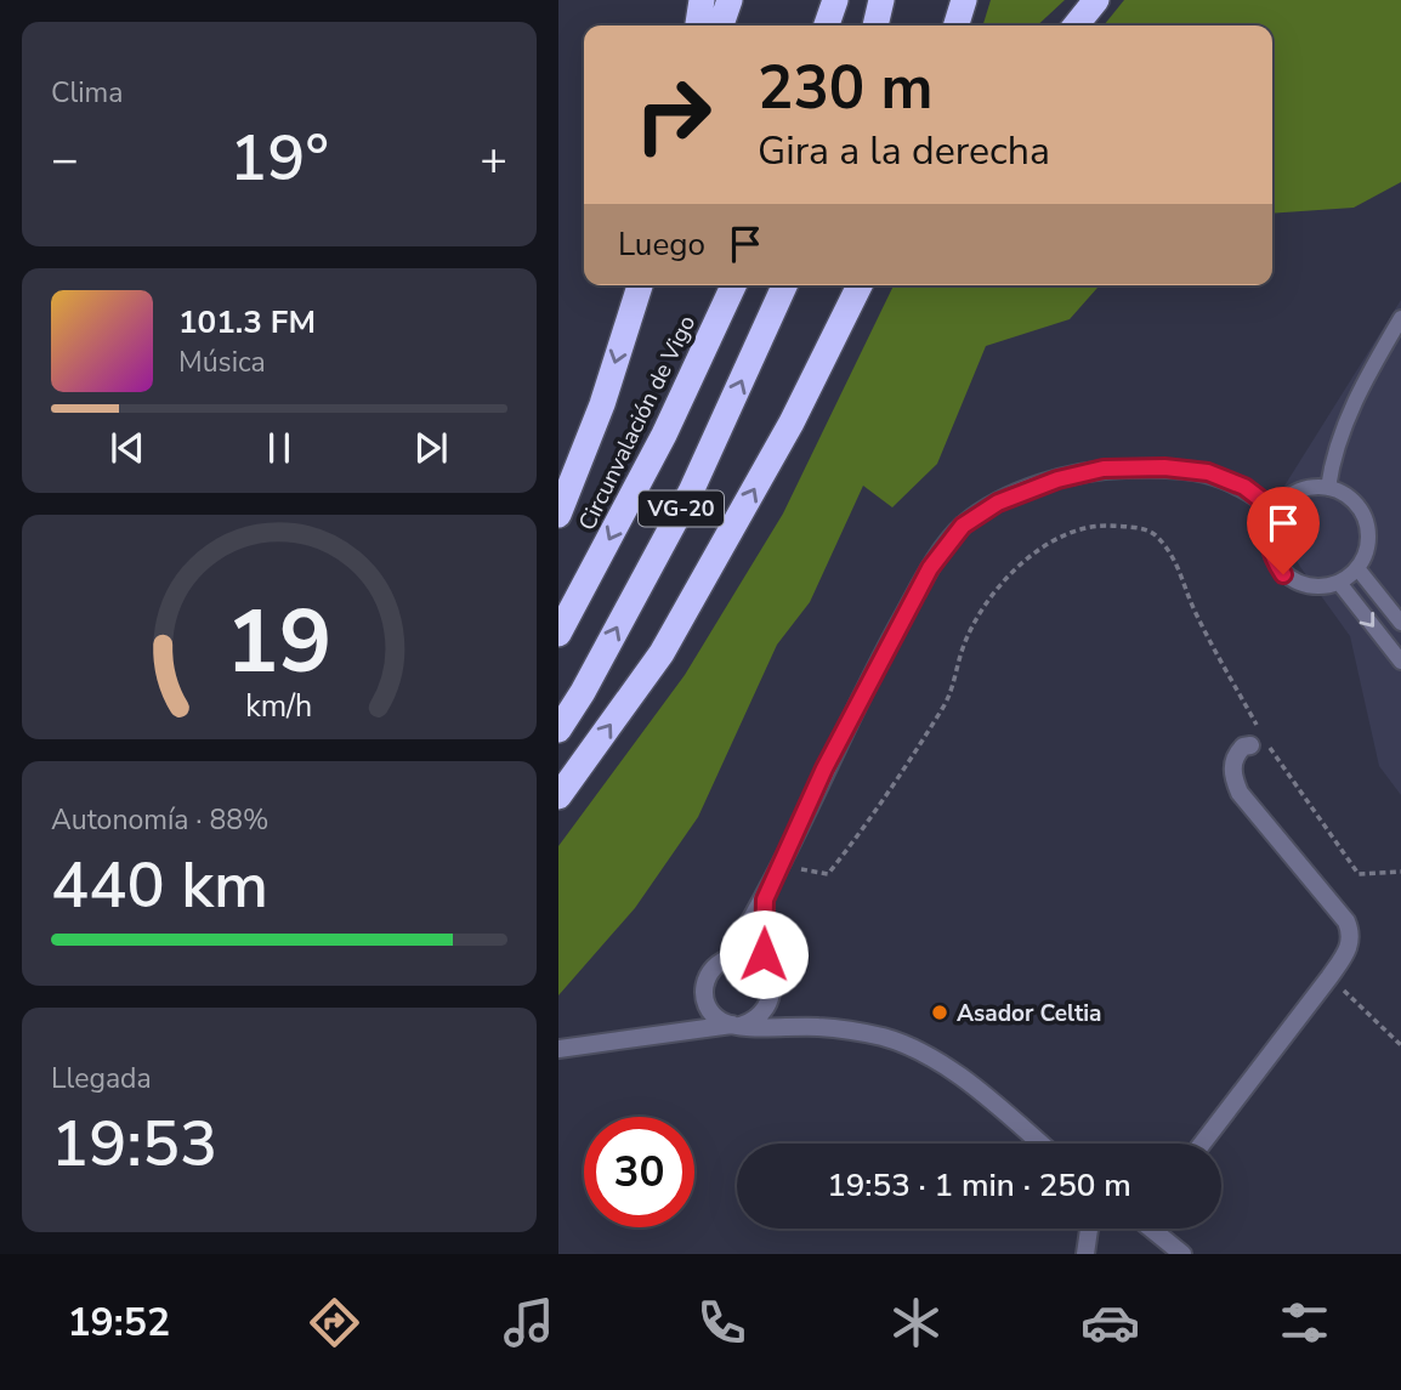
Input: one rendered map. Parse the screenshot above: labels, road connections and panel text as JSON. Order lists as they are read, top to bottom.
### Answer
{
  "streets": {
    "highway": ["Circunvalación de Vigo", "VG-20"]
  },
  "places": ["Asador Celtia"],
  "page": {
    "tile": [
      "Clima",
      ["Autonomía · 88%", "440 km"],
      ["Llegada", "19:53"]
    ],
    "turn": ["230 m", "Gira a la derecha"],
    "heat": ["−", "19°", "+"],
    "then": "Luego",
    "song": ["101.3 FM", "Música"],
    "limit": "30",
    "trip": "19:53 · 1 min · 250 m",
    "tabs": "19:52",
    "gauge": ["19", "km/h"]
  }
}
